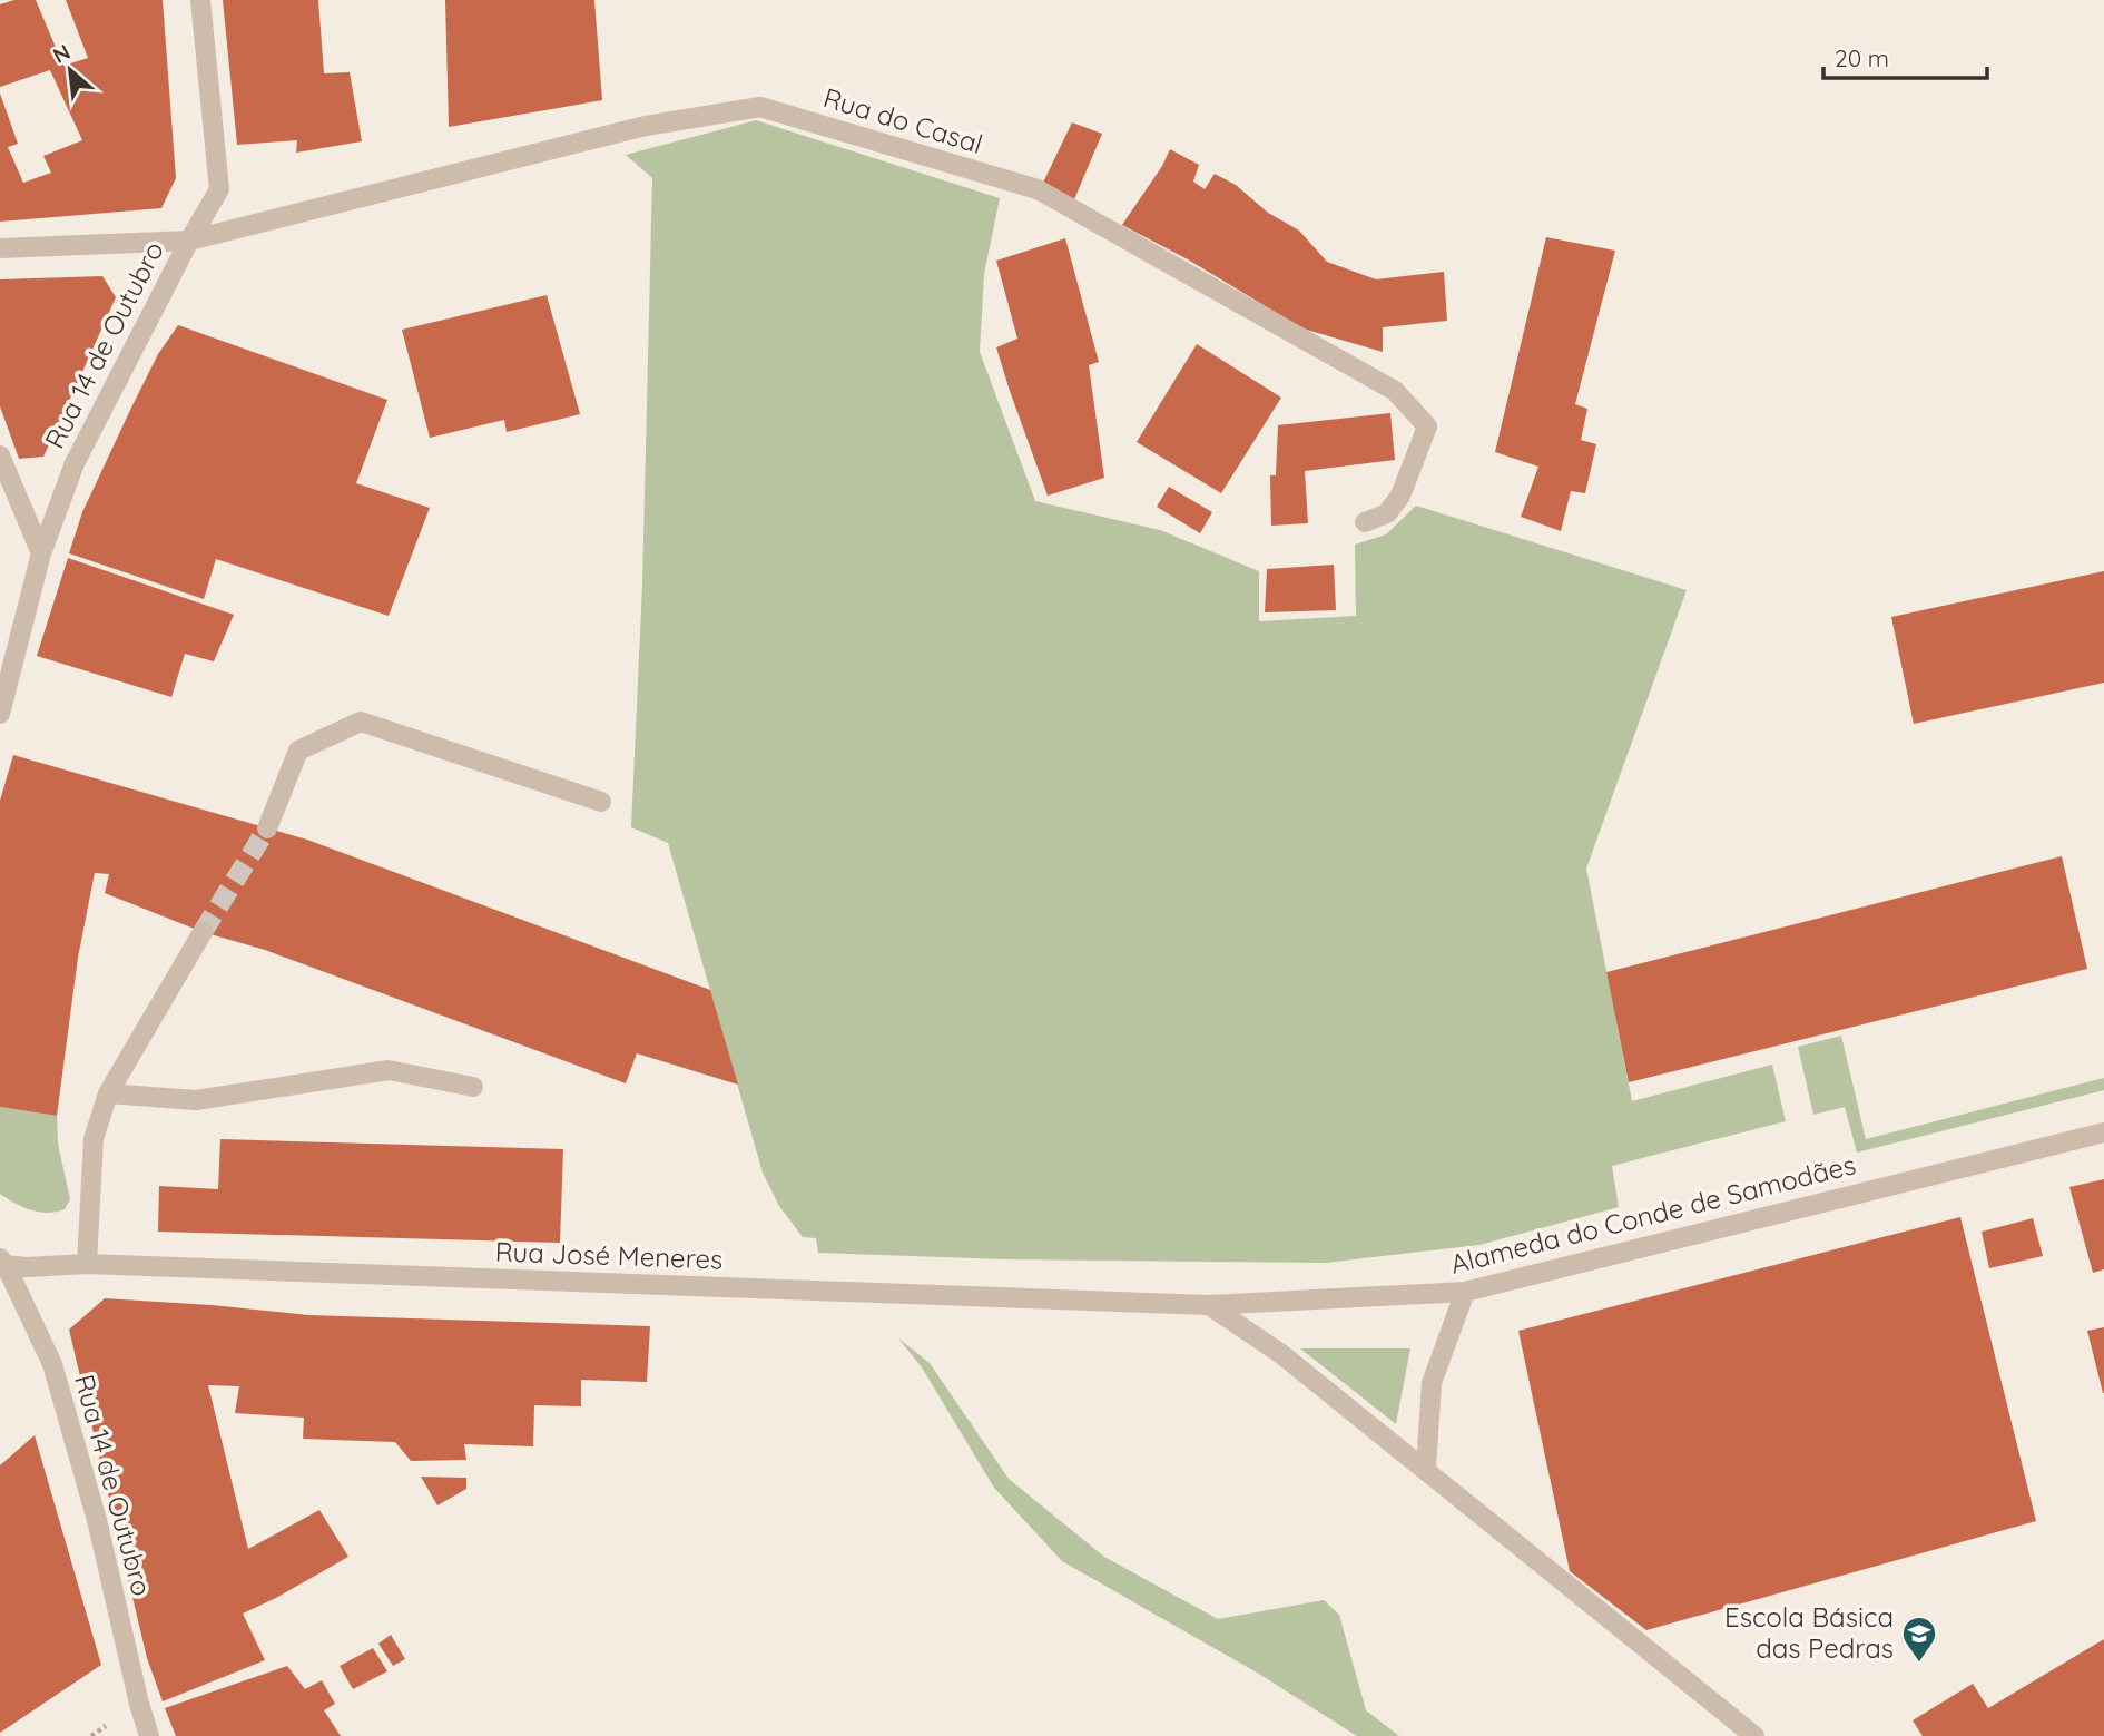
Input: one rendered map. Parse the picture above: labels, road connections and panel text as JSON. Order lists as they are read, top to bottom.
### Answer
{
  "streets": {
    "street": [
      "Rua do Casal",
      "Rua 14 de Outubro",
      "Alameda do Conde de Samodães",
      "Rua José Meneres"
    ]
  },
  "crossings": [
    ["Rua do Casal", "Rua 14 de Outubro"],
    ["Rua 14 de Outubro", "Rua José Meneres"],
    ["Alameda do Conde de Samodães", "Rua José Meneres"]
  ],
  "places": {
    "school or university": ["Escola Básica das Pedras"]
  },
  "scale_bar": "20 m",
  "north": "top left"
}
